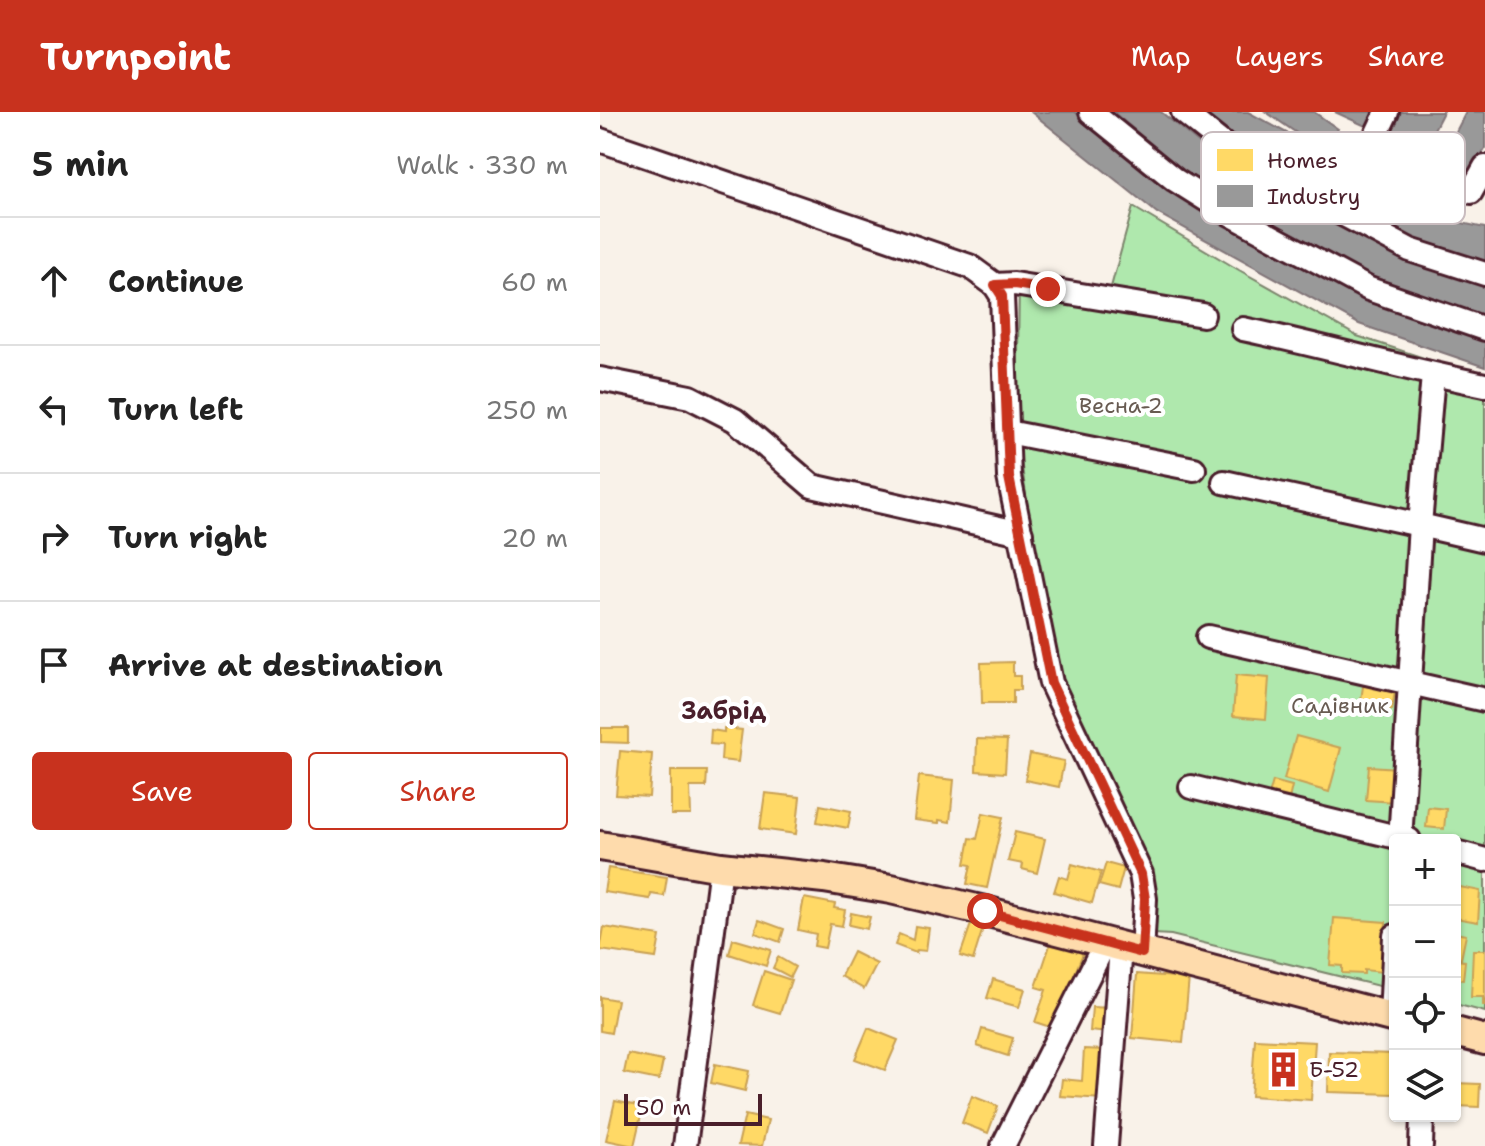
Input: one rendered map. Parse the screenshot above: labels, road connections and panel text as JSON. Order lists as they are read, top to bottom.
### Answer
{
  "districts": ["Забрід"],
  "parks": ["Весна-2", "Садівник"],
  "places": {
    "building": ["Б-52"]
  },
  "legend": ["Homes", "Industry"],
  "scale_bar": "50 m",
  "page": {
    "header": "Turnpoint",
    "nav": ["Map", "Layers", "Share"],
    "heading": ["5 min", "Walk · 330 m"],
    "list": [
      ["Continue", "60 m"],
      ["Turn left", "250 m"],
      ["Turn right", "20 m"],
      "Arrive at destination"
    ],
    "buttons": ["Save", "Share"],
    "map_buttons": ["+", "−"],
    "scale": "50 m"
  }
}
